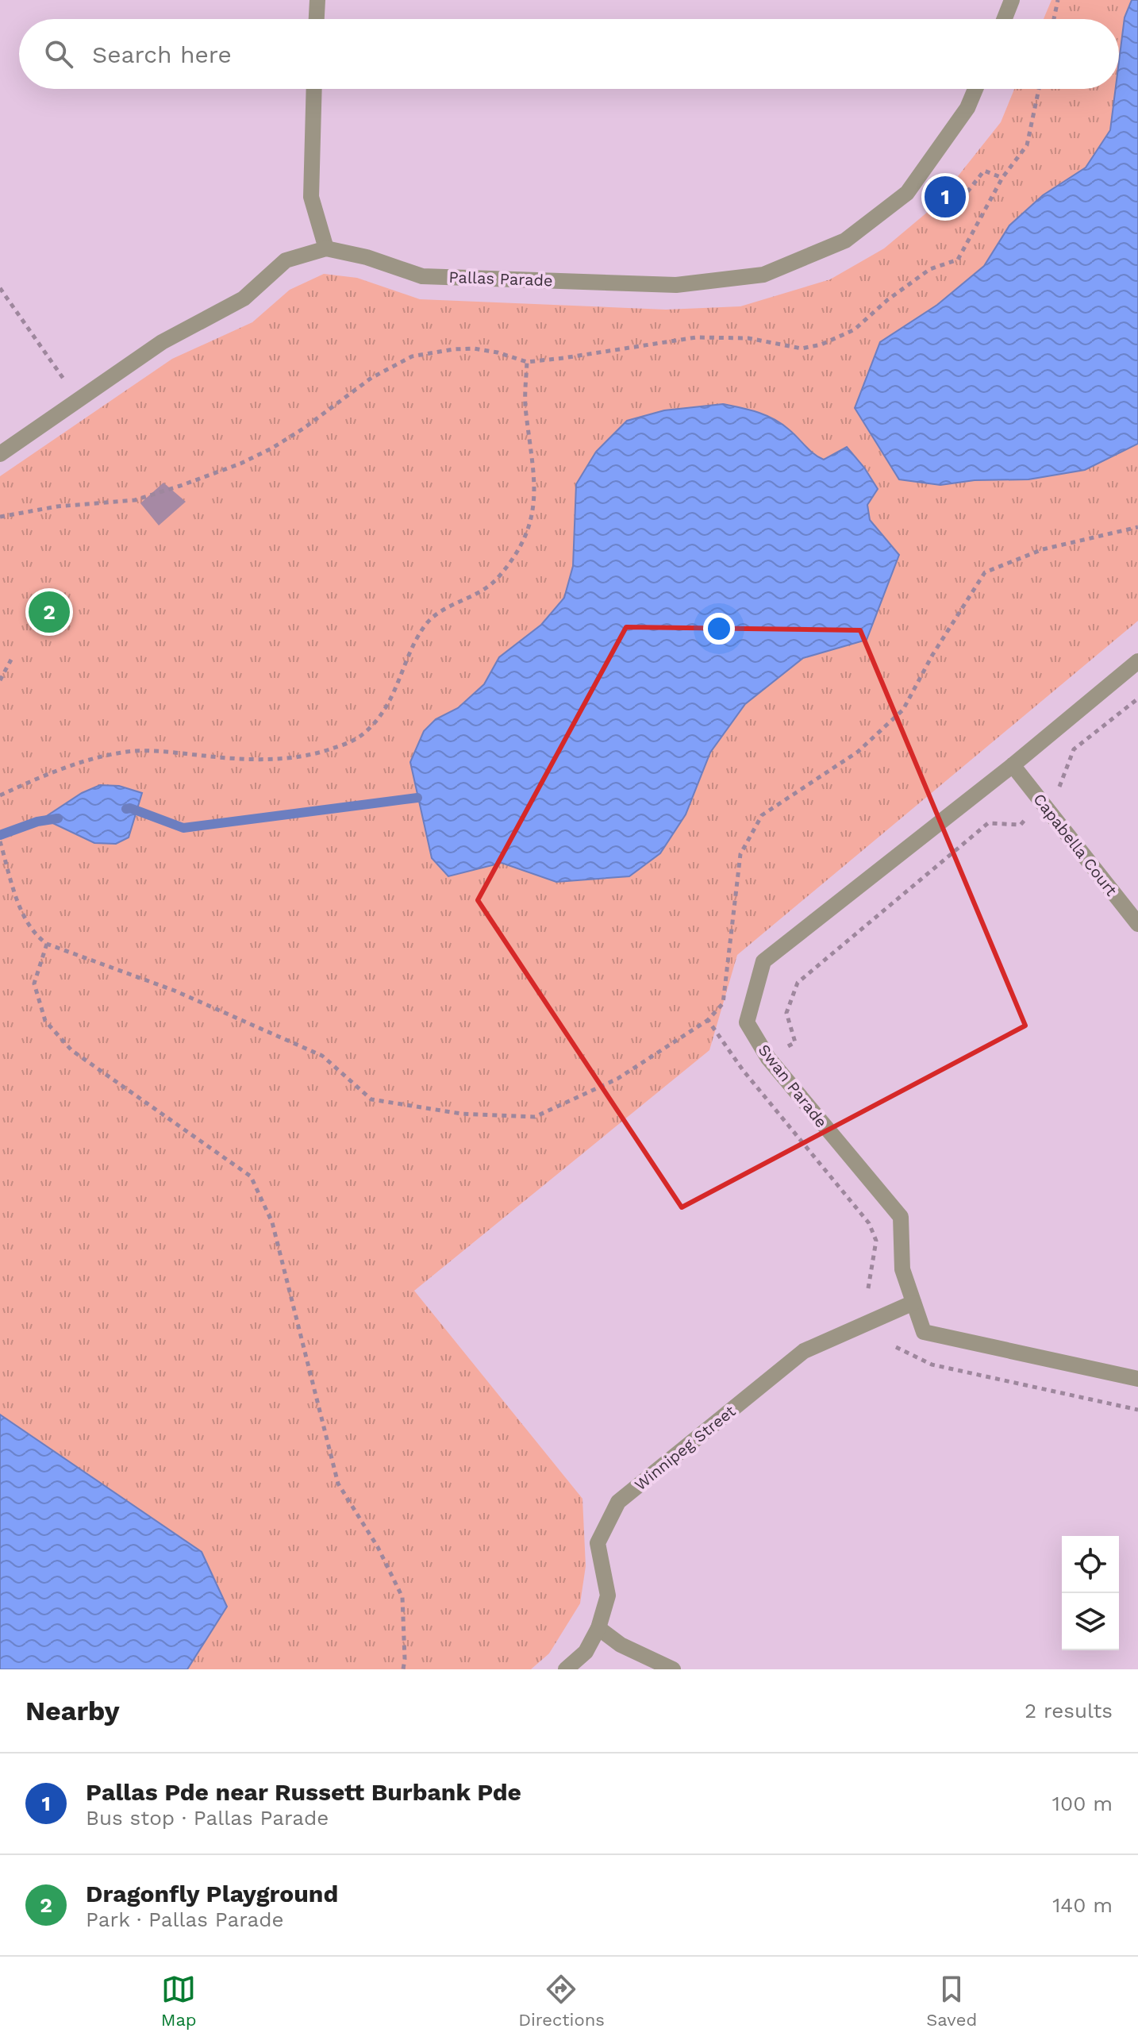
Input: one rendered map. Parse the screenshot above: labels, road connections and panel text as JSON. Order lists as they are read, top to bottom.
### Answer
{
  "streets": {
    "street": [
      "Pallas Parade",
      "Capabella Court",
      "Swan Parade",
      "Winnipeg Street"
    ]
  },
  "crossings": [
    ["Capabella Court", "Swan Parade"],
    ["Swan Parade", "Winnipeg Street"]
  ],
  "page": {
    "search": "Search here",
    "pins": ["1", "2"],
    "heading": ["Nearby", "2 results"],
    "list": [
      {
        "mark": "1",
        "name": "Pallas Pde near Russett Burbank Pde",
        "note": "Bus stop · Pallas Parade",
        "value": "100 m"
      },
      {
        "mark": "2",
        "name": "Dragonfly Playground",
        "note": "Park · Pallas Parade",
        "value": "140 m"
      }
    ],
    "nav": ["Map", "Directions", "Saved"]
  }
}
